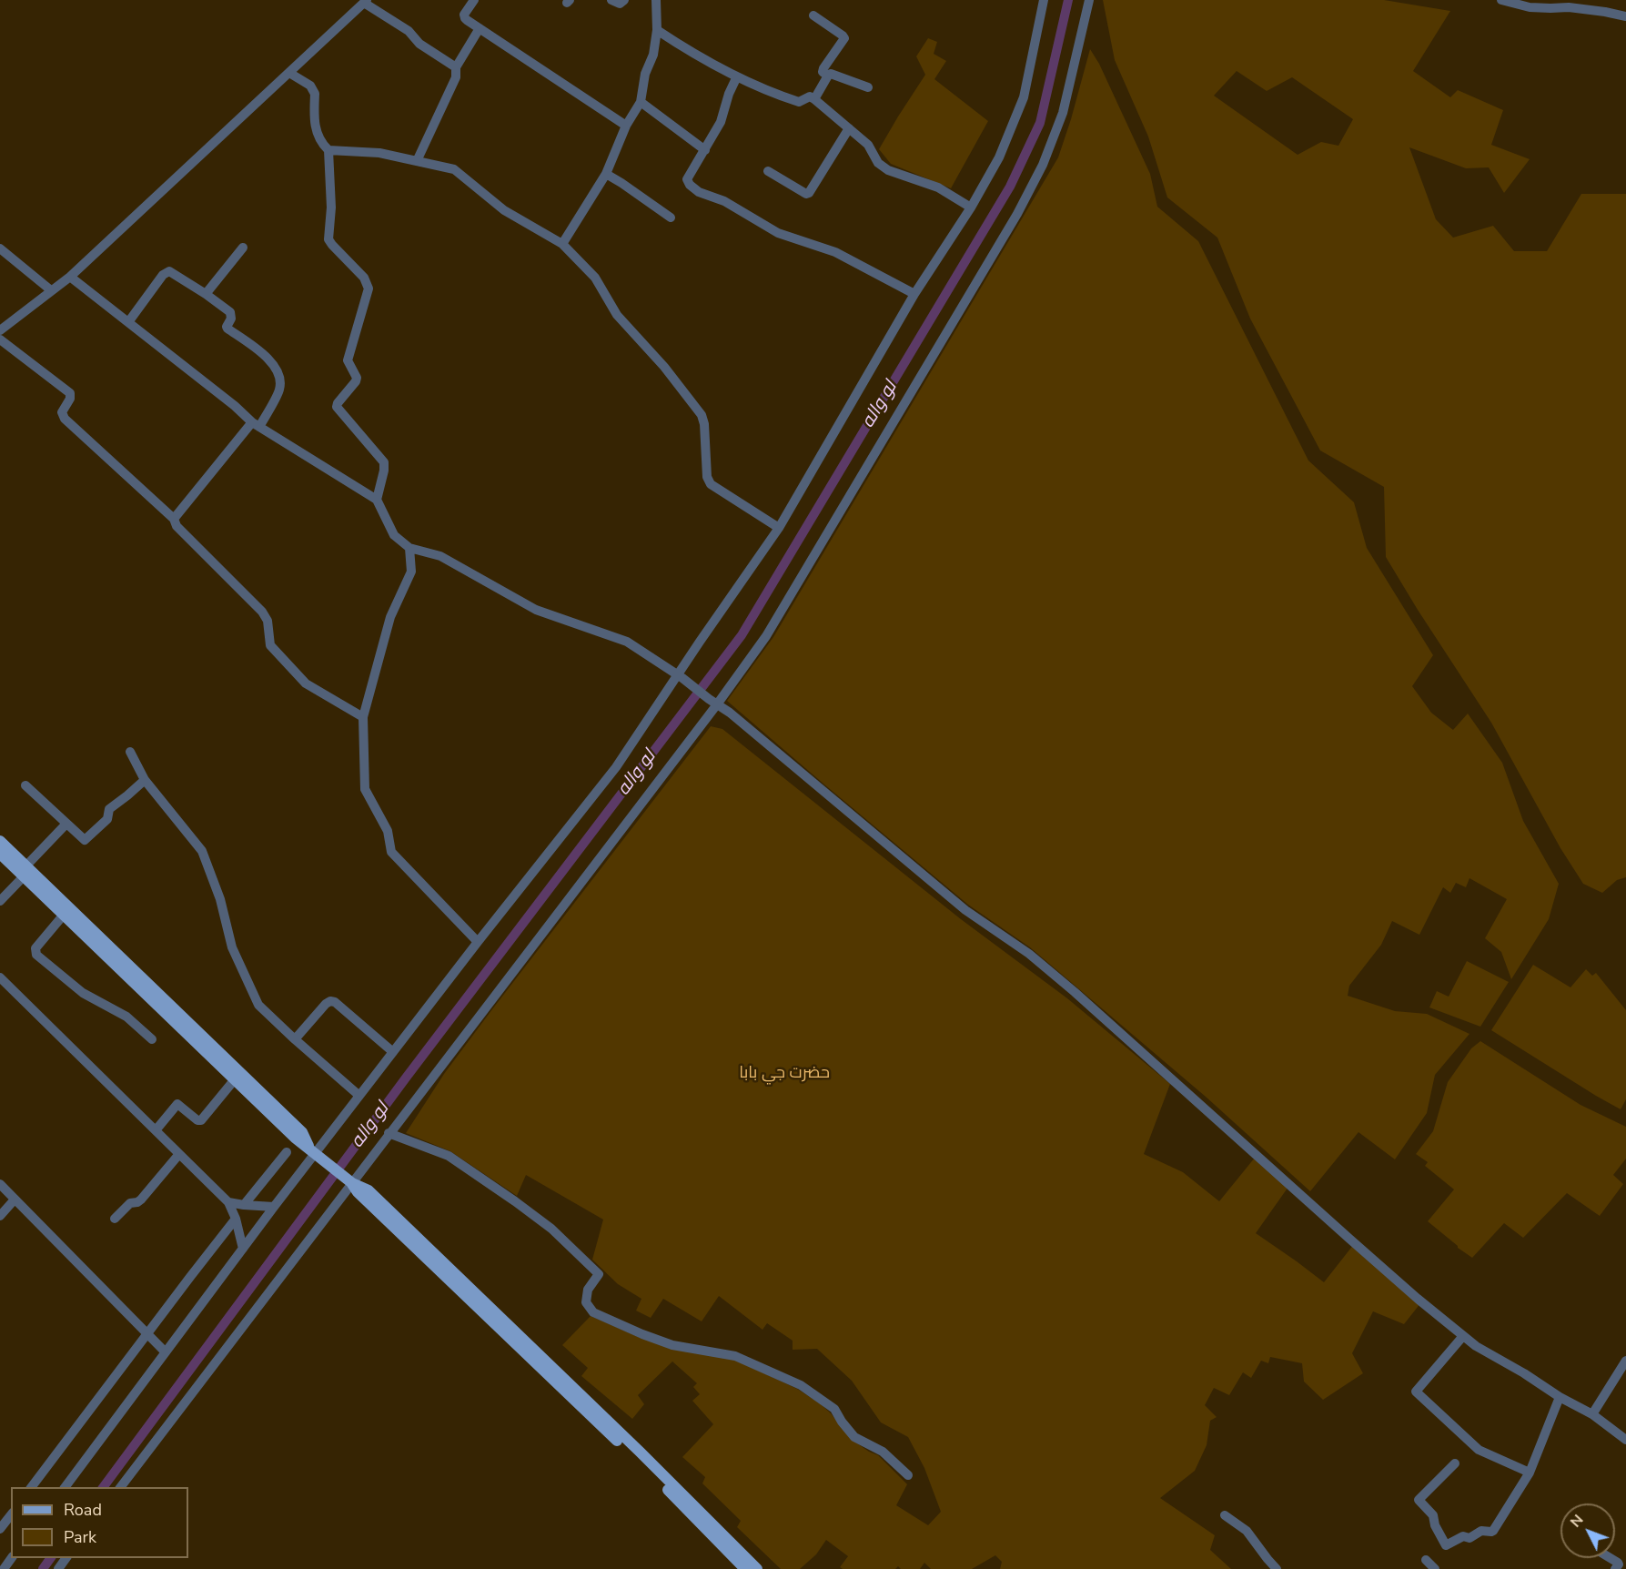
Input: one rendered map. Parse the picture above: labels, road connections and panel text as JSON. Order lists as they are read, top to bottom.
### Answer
{
  "water": ["لو واله"],
  "parks": ["حضرت جي بابا"],
  "legend": ["Road", "Park"],
  "north": "top left"
}
